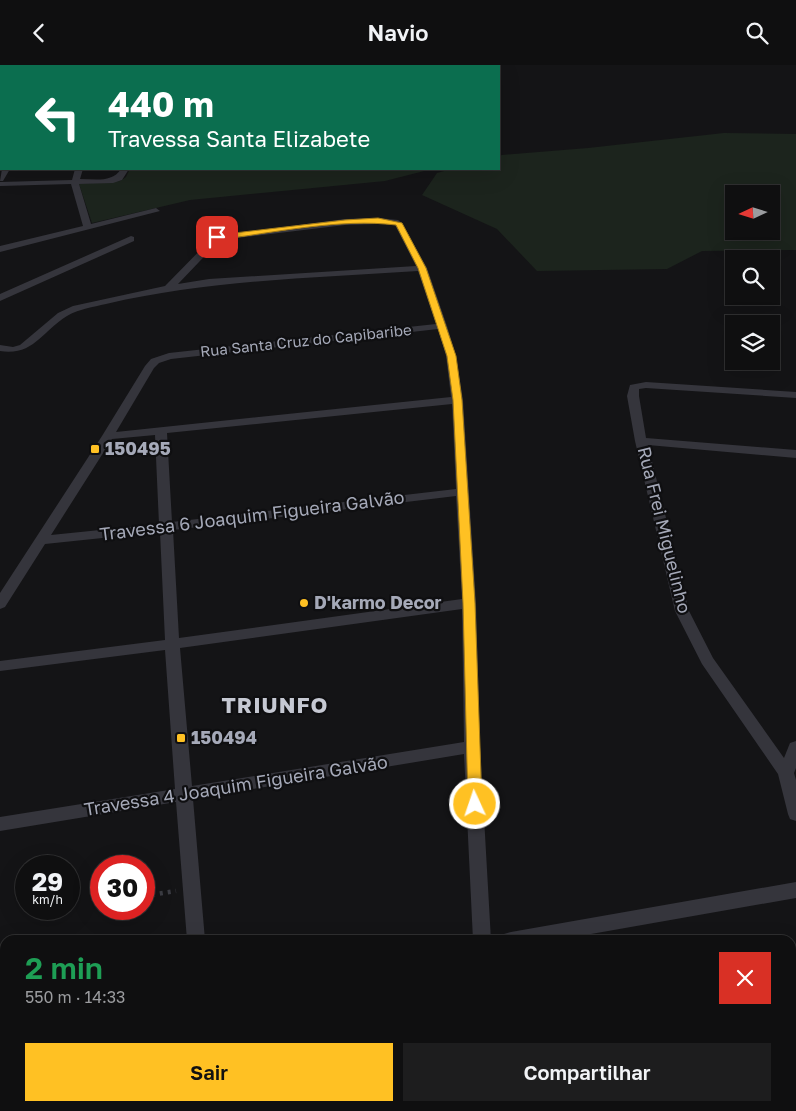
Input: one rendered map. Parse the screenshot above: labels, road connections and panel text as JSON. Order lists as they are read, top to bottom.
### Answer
{
  "streets": {
    "street": [
      "Rua Santa Cruz do Capibaribe",
      "Travessa 6 Joaquim Figueira Galvão",
      "Rua Frei Miguelinho",
      "Travessa 4 Joaquim Figueira Galvão"
    ]
  },
  "districts": ["TRIUNFO"],
  "places": {
    "transit": ["150495", "150494"],
    "other": ["D'karmo Decor"]
  },
  "north": "left",
  "page": {
    "header": "Navio",
    "turn": ["440 m", "Travessa Santa Elizabete"],
    "speed": "29 km/h",
    "limit": "30",
    "heading": ["2 min", "550 m · 14:33"],
    "buttons": ["Sair", "Compartilhar"]
  }
}
